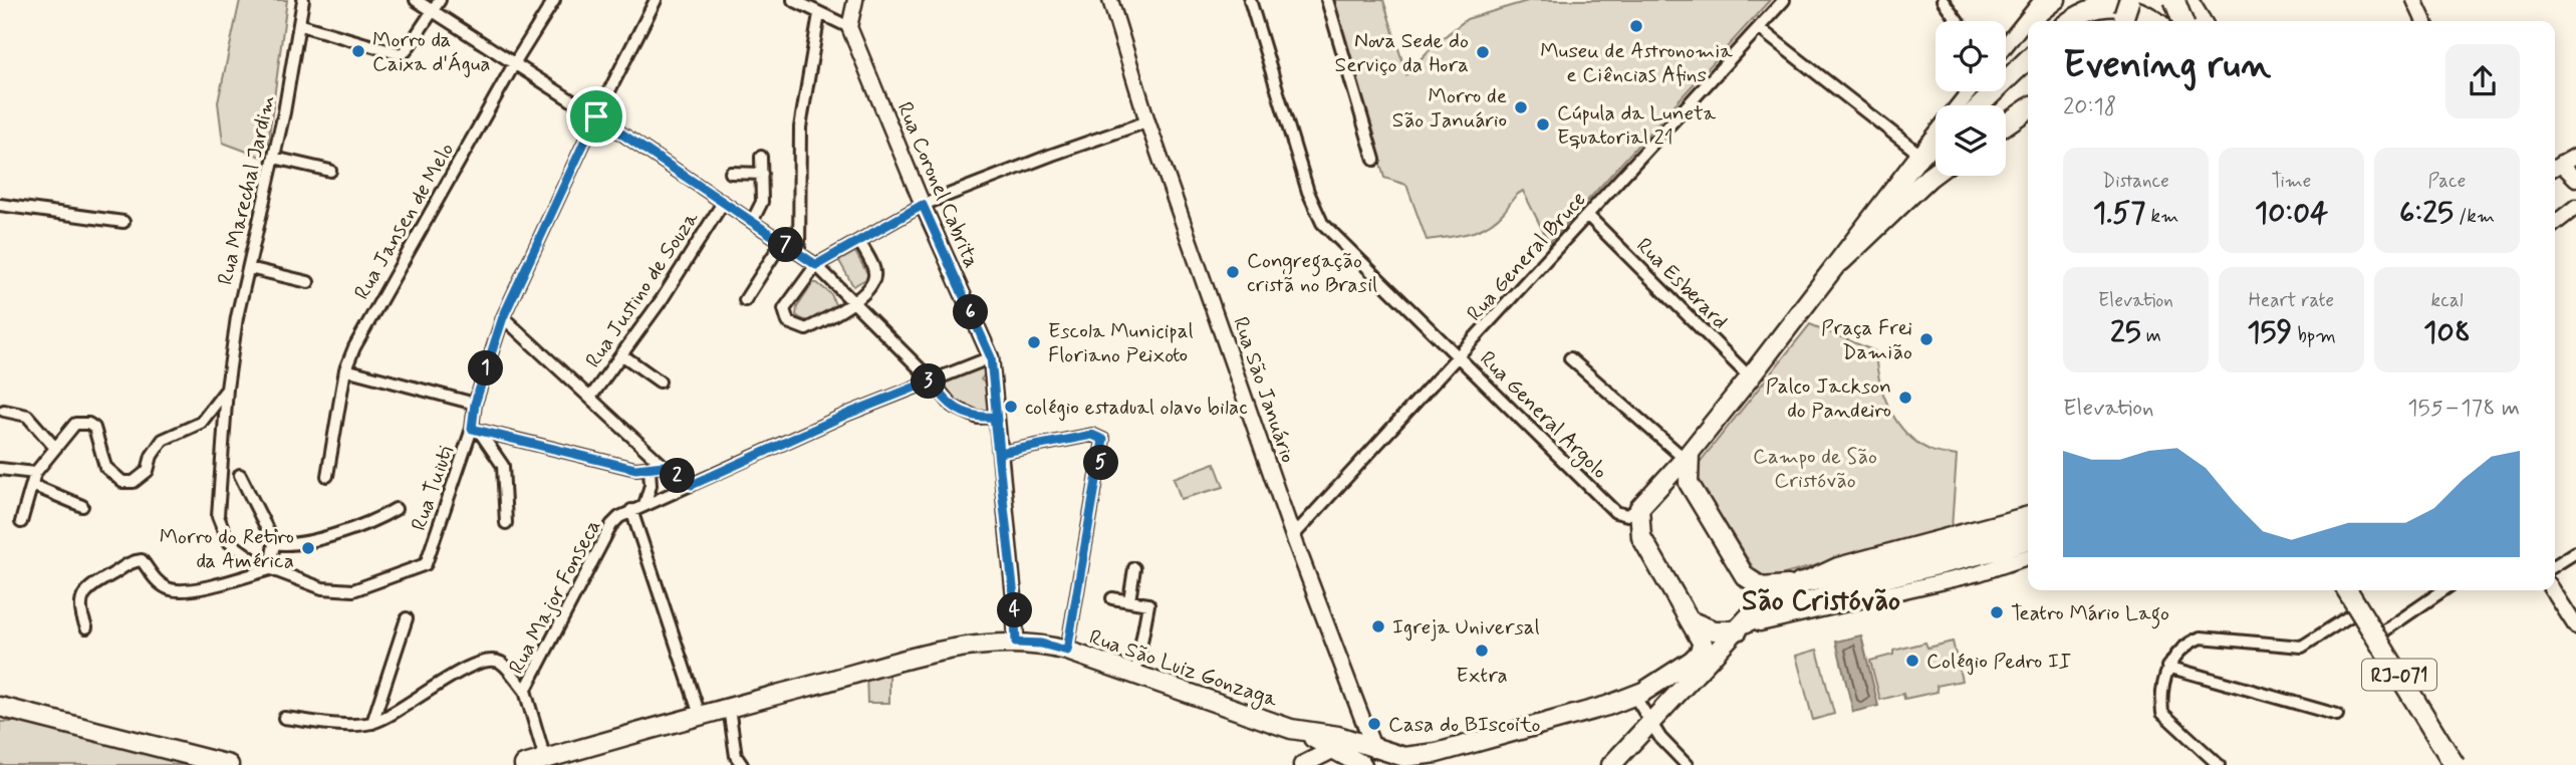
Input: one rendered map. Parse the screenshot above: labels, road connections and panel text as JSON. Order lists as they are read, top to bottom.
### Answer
{
  "streets": {
    "highway": ["RJ-071"],
    "main road": ["Rua São Luiz Gonzaga"],
    "street": [
      "Rua Coronel Cabrita",
      "Rua Marechal Jardim",
      "Rua Jansen de Melo",
      "Rua General Bruce",
      "Rua Esberard",
      "Rua Justino de Souza",
      "Rua São Januário",
      "Rua General Argolo",
      "Rua Tuiuti",
      "Rua Major Fonseca"
    ]
  },
  "crossings": [
    ["Rua Coronel Cabrita", "Rua Major Fonseca"],
    ["Rua Marechal Jardim", "Rua Tuiuti"],
    ["Rua General Bruce", "Rua Esberard"],
    ["Rua General Bruce", "Rua São Januário"],
    ["Rua General Bruce", "Rua General Argolo"],
    ["Rua São Januário", "Rua São Luiz Gonzaga"],
    ["Rua Major Fonseca", "Rua São Luiz Gonzaga"]
  ],
  "districts": ["São Cristóvão"],
  "parks": ["Campo de São Cristóvão"],
  "places": [
    "Museu de Astronomia e Ciências Afins",
    "Morro da Caixa d'Água",
    "Nova Sede do Serviço da Hora",
    "Morro de São Januário",
    "Cúpula da Luneta Equatorial 21",
    "Congregação cristã no Brasil",
    "Praça Frei Damião",
    "Escola Municipal Floriano Peixoto",
    "Palco Jackson do Pandeiro",
    "colégio estadual olavo bilac",
    "Morro do Retiro da América",
    "Teatro Mário Lago",
    "Igreja Universal",
    "Extra",
    "Colégio Pedro II",
    "Casa do BIscoito"
  ],
  "page": {
    "heading": ["Evening run", "20:18"],
    "stats": [
      ["Distance", "1.57 km"],
      ["Time", "10:04"],
      ["Pace", "6:25 /km"],
      ["Elevation", "25 m"],
      ["Heart rate", "159 bpm"],
      ["kcal", "108"]
    ],
    "pins": [
      "7",
      "6",
      "1",
      "3",
      "5",
      "2",
      "4"
    ],
    "chart": ["Elevation", "155–178 m"]
  }
}
